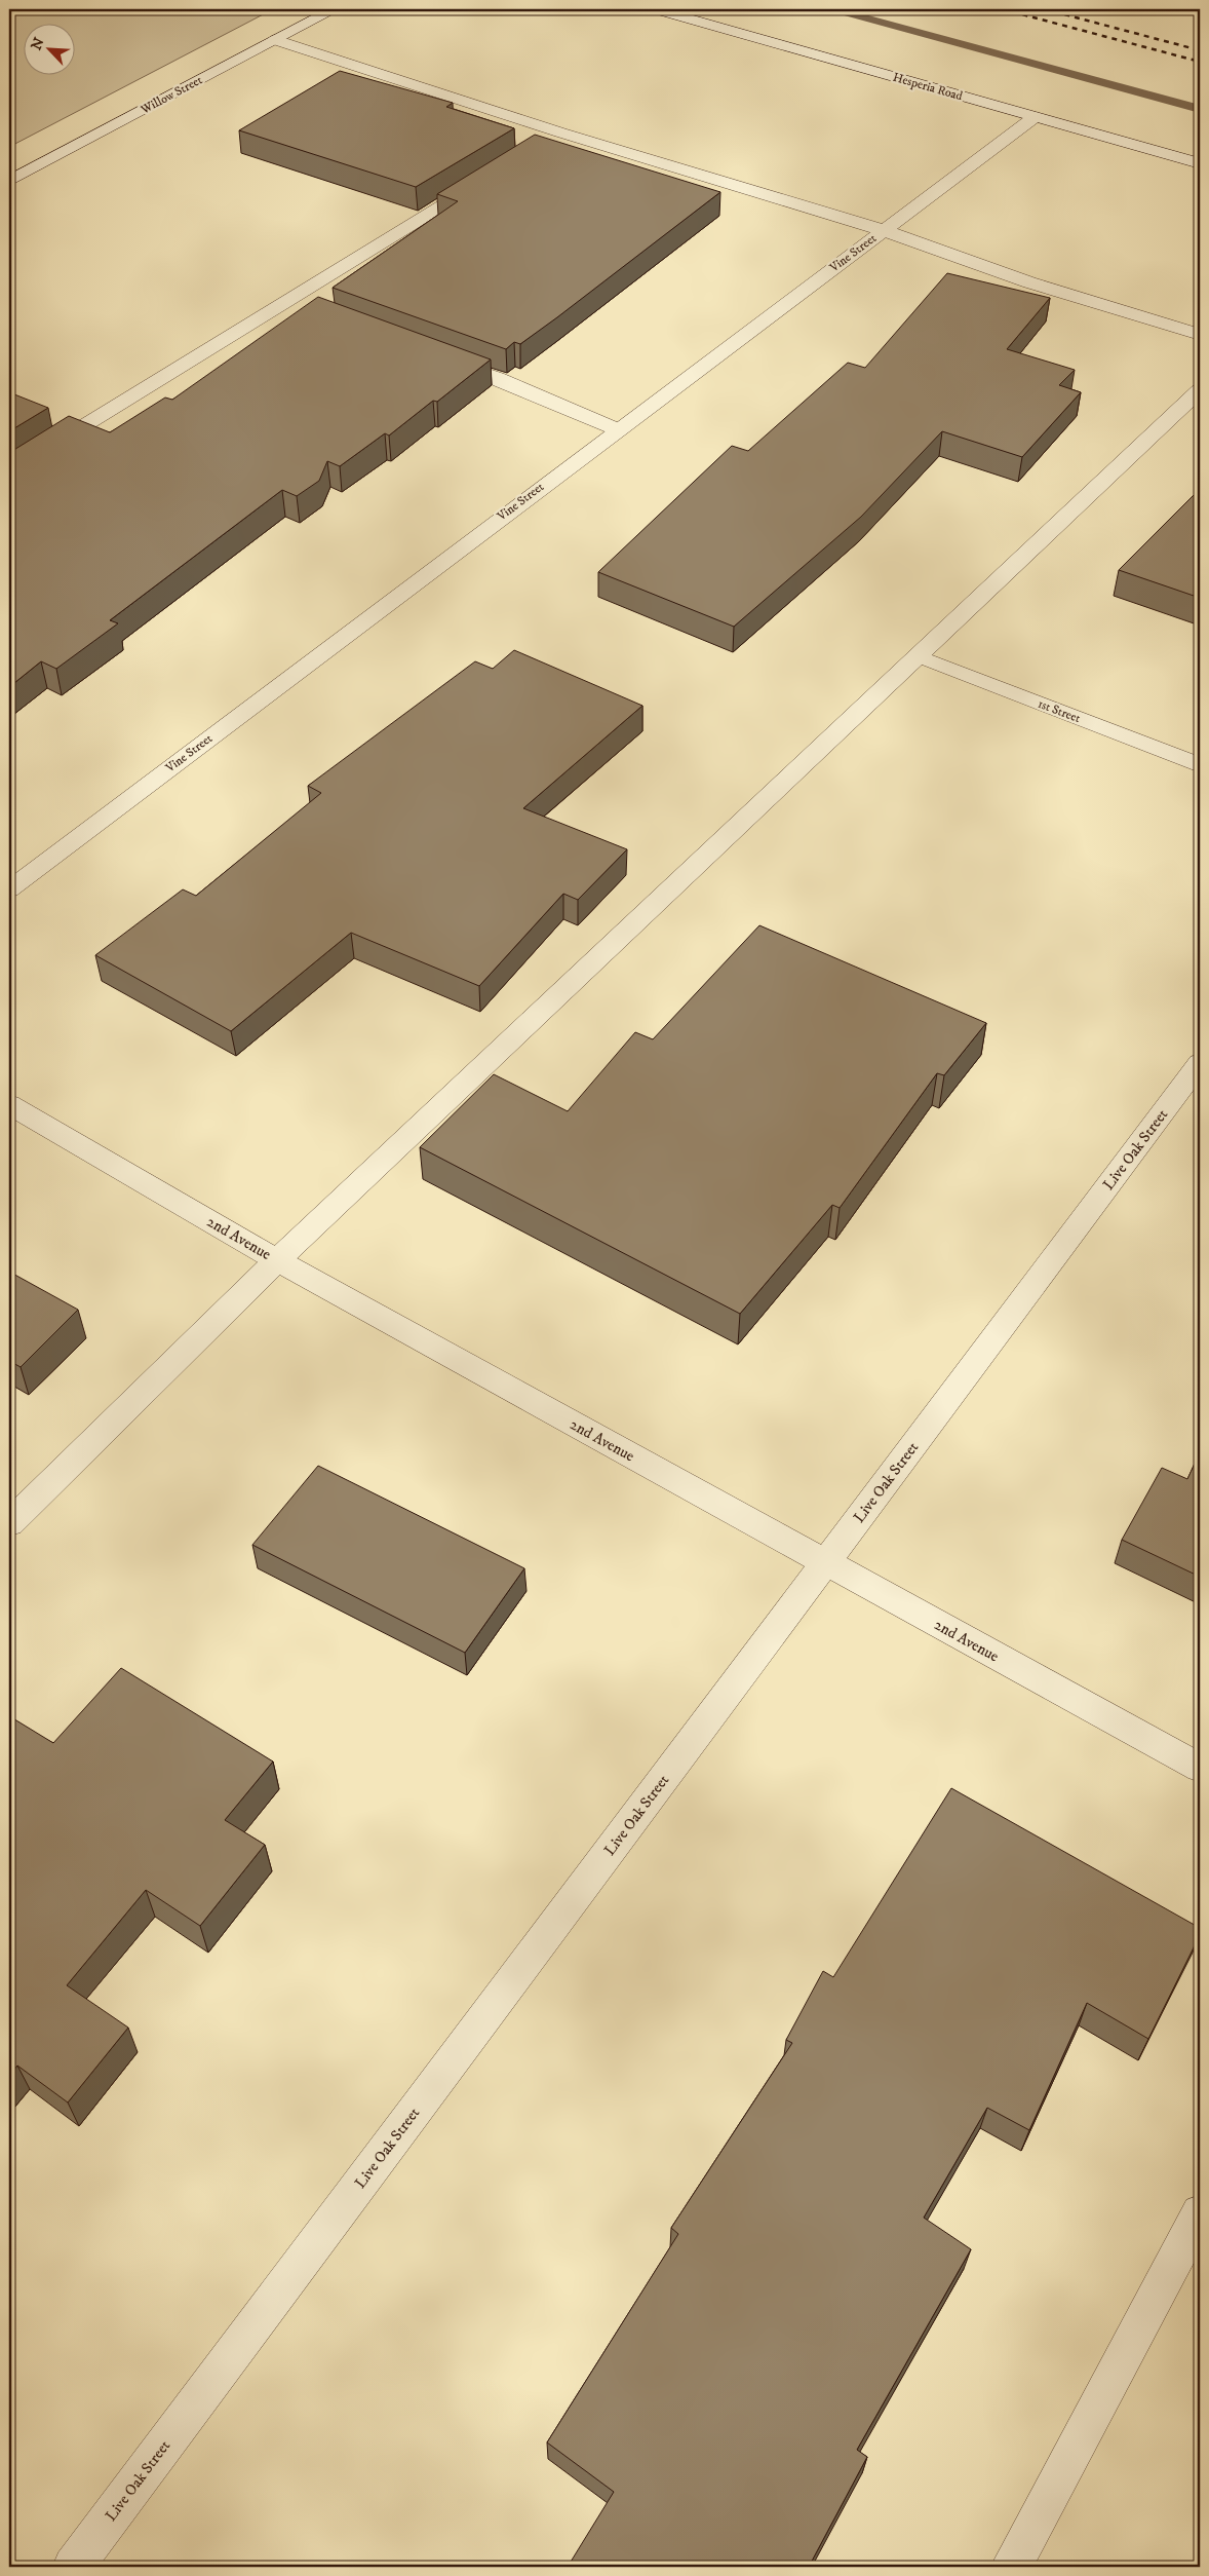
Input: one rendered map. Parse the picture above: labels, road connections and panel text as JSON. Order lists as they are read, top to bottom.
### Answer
{
  "streets": {
    "street": [
      "Hesperia Road",
      "Willow Street",
      "Vine Street",
      "1st Street",
      "Live Oak Street",
      "2nd Avenue"
    ]
  },
  "crossings": [
    ["Hesperia Road", "Vine Street"],
    ["Live Oak Street", "2nd Avenue"]
  ],
  "north": "top left"
}
